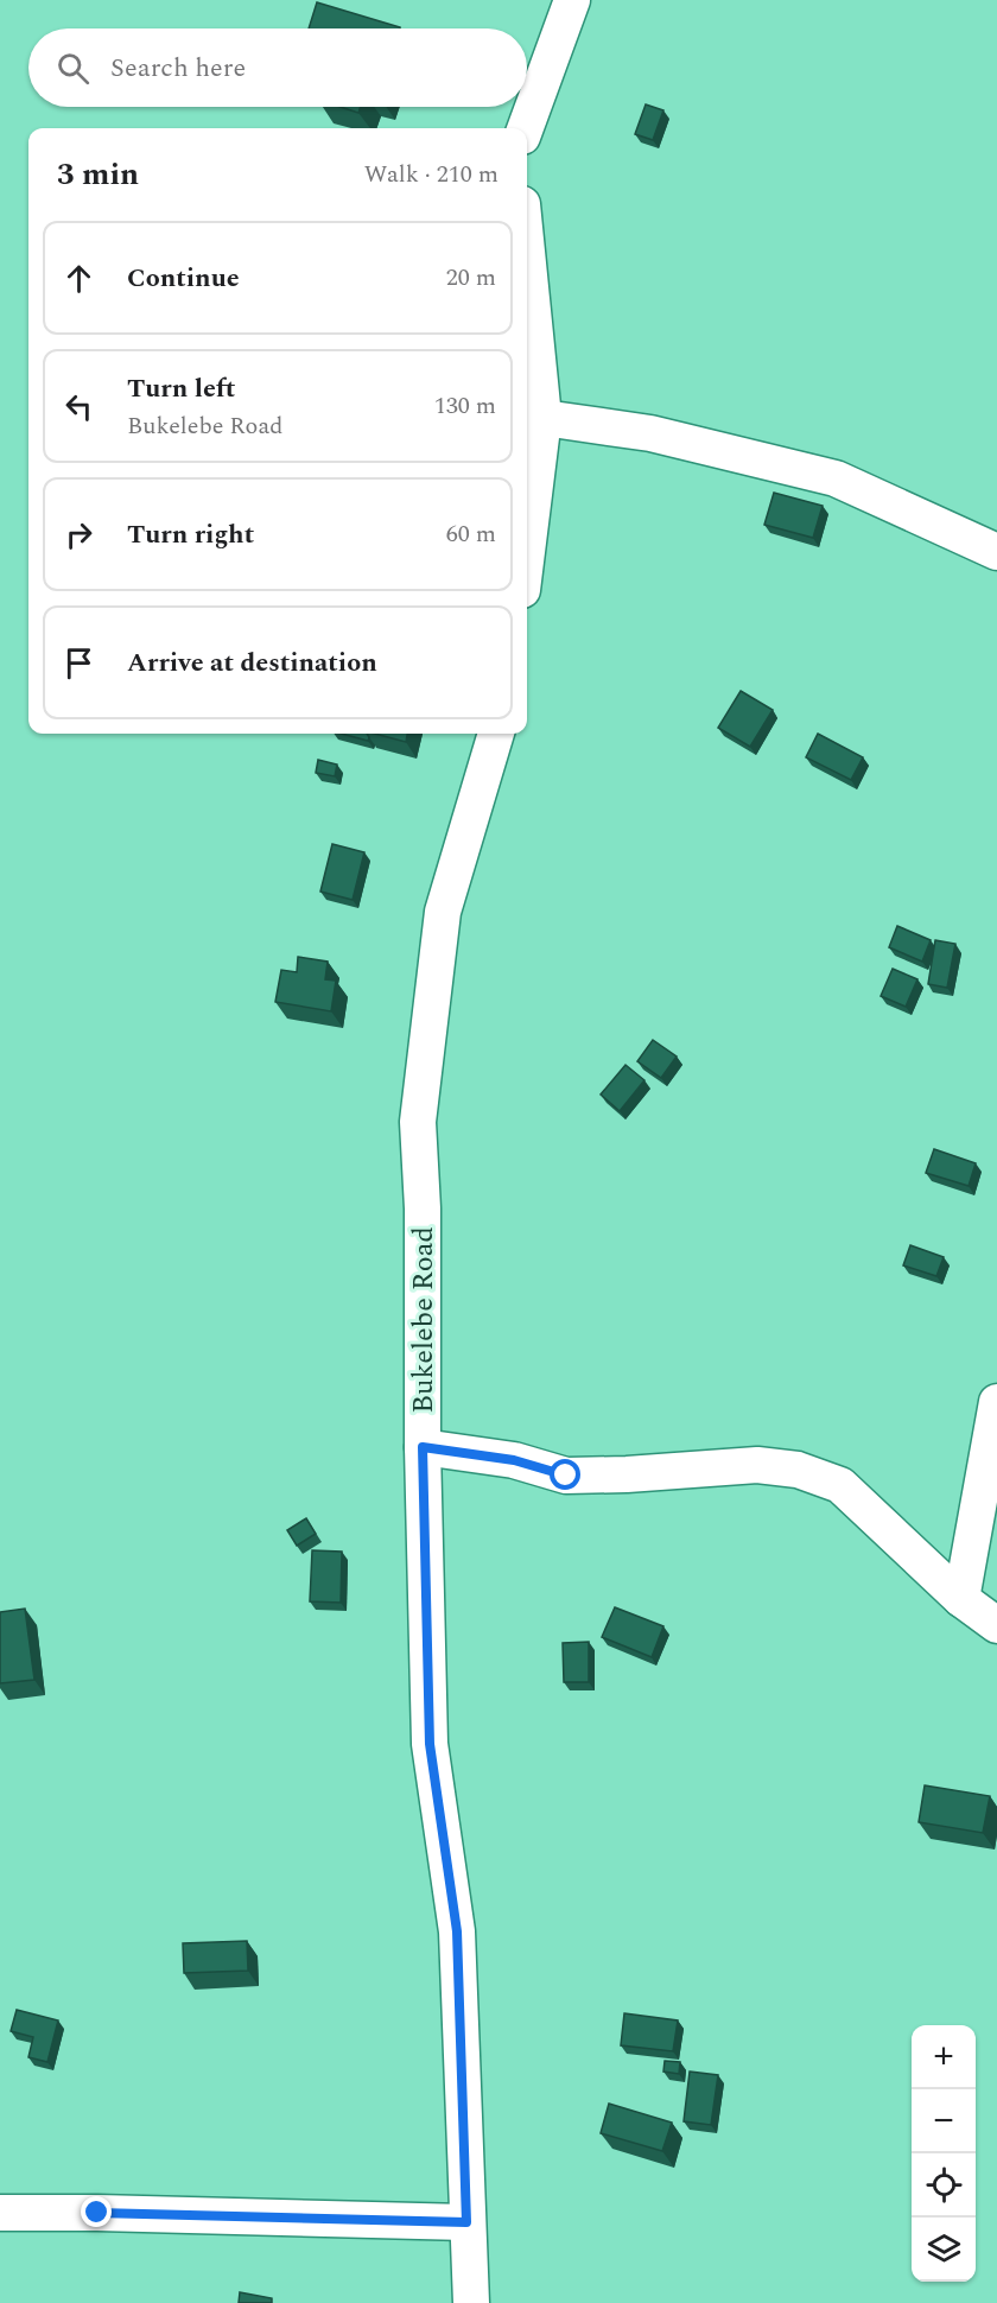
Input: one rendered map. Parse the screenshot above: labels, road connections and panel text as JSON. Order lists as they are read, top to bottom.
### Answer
{
  "streets": {
    "street": ["Bukelebe Road"]
  },
  "page": {
    "search": "Search here",
    "heading": ["3 min", "Walk · 210 m"],
    "list": [
      ["Continue", "20 m"],
      ["Turn left", "Bukelebe Road", "130 m"],
      ["Turn right", "60 m"],
      "Arrive at destination"
    ],
    "map_buttons": ["+", "−"]
  }
}
